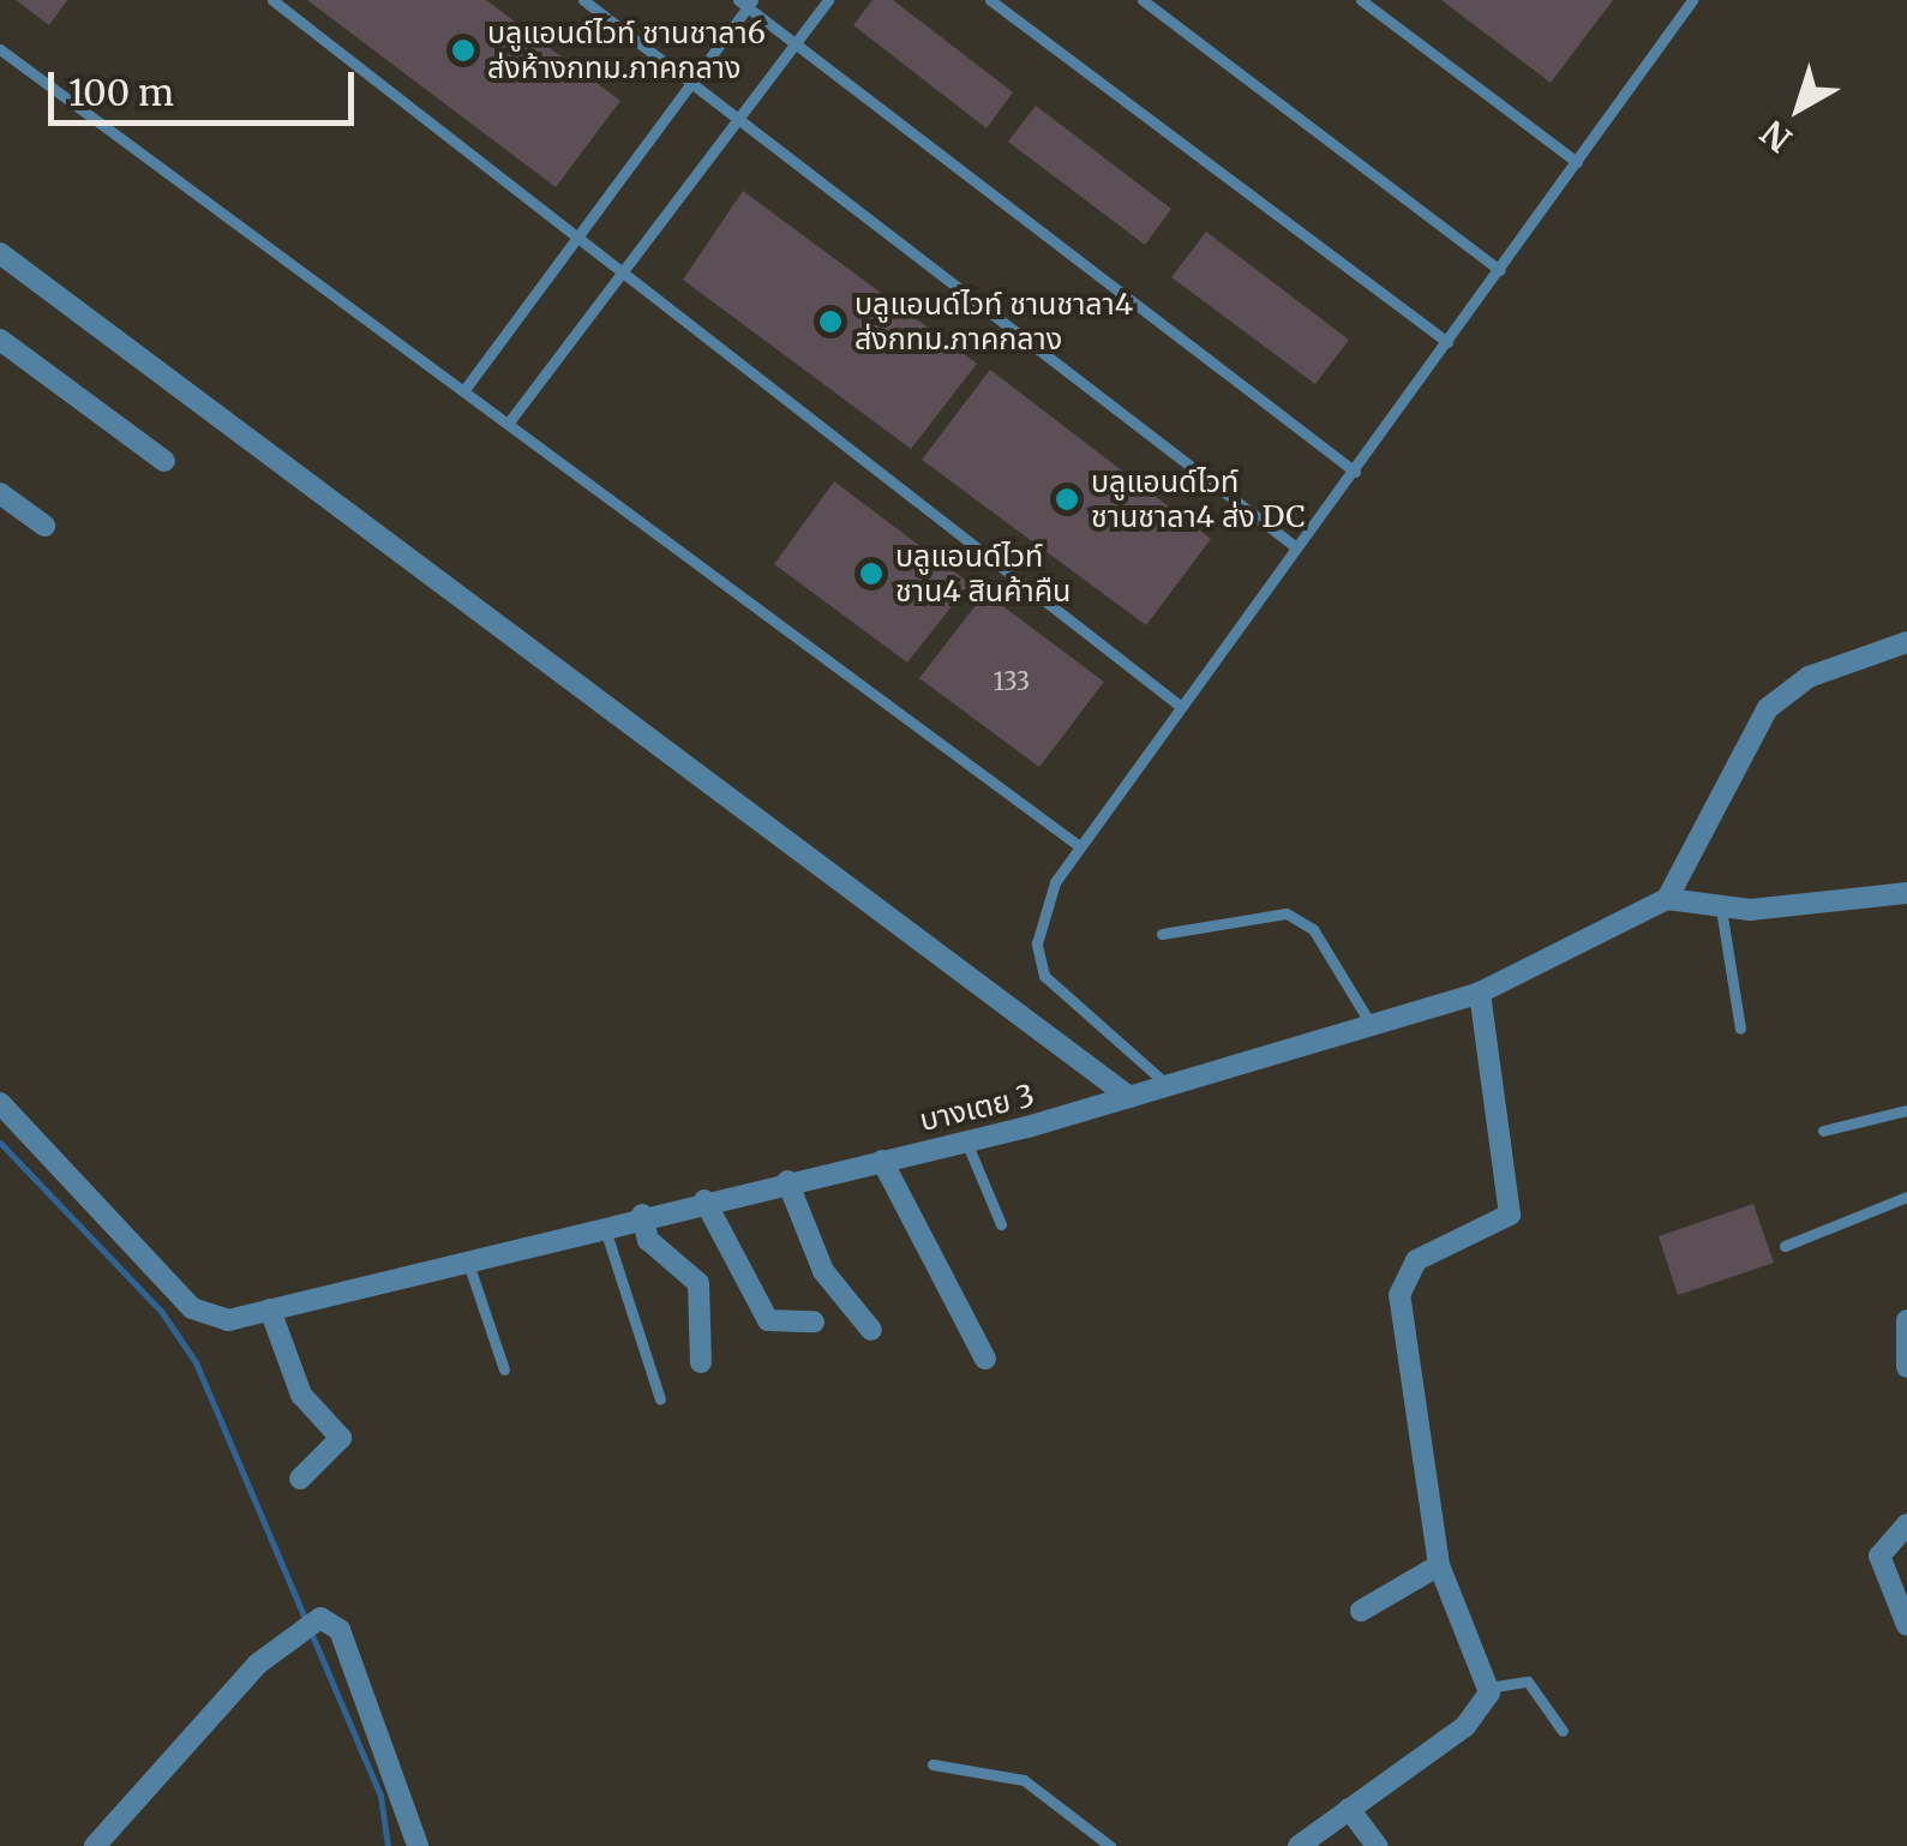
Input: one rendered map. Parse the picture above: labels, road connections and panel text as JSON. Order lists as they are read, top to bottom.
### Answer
{
  "streets": {
    "street": ["บางเตย 3"]
  },
  "places": [
    "บลูแอนด์ไวท์ ชานชาลา6 ส่งห้างกทม.ภาคกลาง",
    "บลูแอนด์ไวท์ ชานชาลา4 ส่งกทม.ภาคกลาง",
    "บลูแอนด์ไวท์ ชานชาลา4 ส่ง DC",
    "บลูแอนด์ไวท์ ชาน4 สินค้าคืน"
  ],
  "house_numbers": ["133"],
  "scale_bar": "100 m",
  "north": "bottom left"
}
